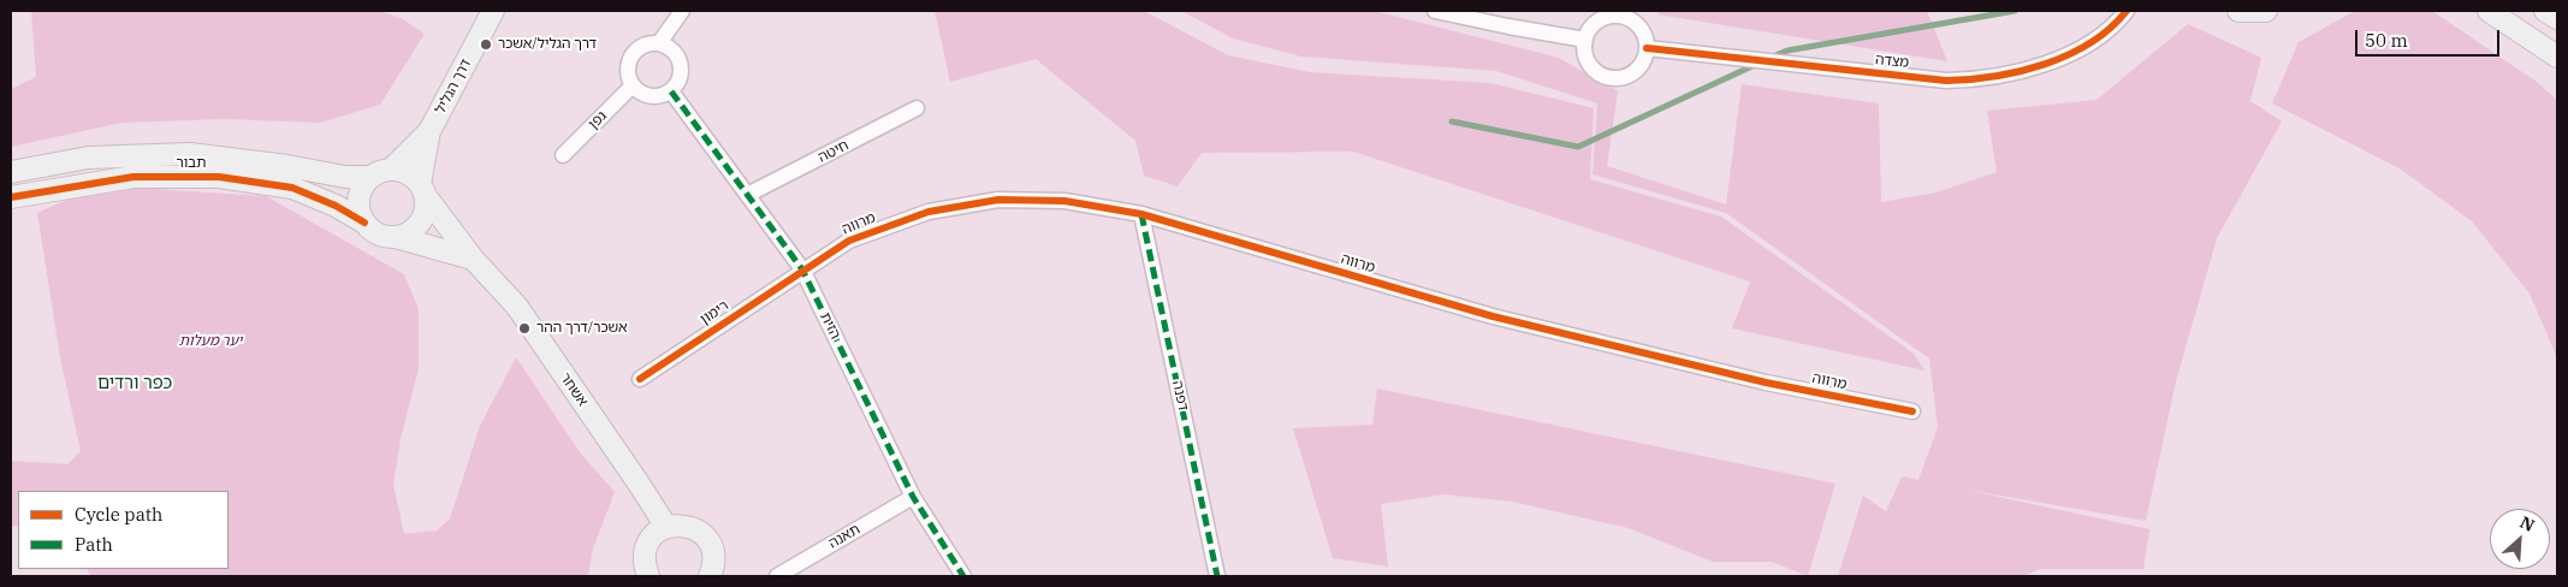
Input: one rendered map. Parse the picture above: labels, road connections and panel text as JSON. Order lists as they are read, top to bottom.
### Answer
{
  "streets": {
    "street": [
      "מצדה",
      "דרך הגליל",
      "גפן",
      "חיטה",
      "תבור",
      "מרווה",
      "רימון",
      "הזית",
      "אשחר",
      "דפנה",
      "תאנה"
    ]
  },
  "crossings": [
    ["דרך הגליל", "תבור"],
    ["דרך הגליל", "אשחר"],
    ["גפן", "הזית"],
    ["חיטה", "הזית"],
    ["תבור", "אשחר"],
    ["מרווה", "רימון"],
    ["מרווה", "הזית"],
    ["מרווה", "דפנה"],
    ["רימון", "הזית"],
    ["הזית", "תאנה"]
  ],
  "districts": ["כפר ורדים"],
  "parks": ["יער מעלות"],
  "places": ["דרך הגליל/אשכר", "אשכר/דרך ההר"],
  "legend": ["Cycle path", "Path"],
  "scale_bar": "50 m",
  "north": "top right"
}
